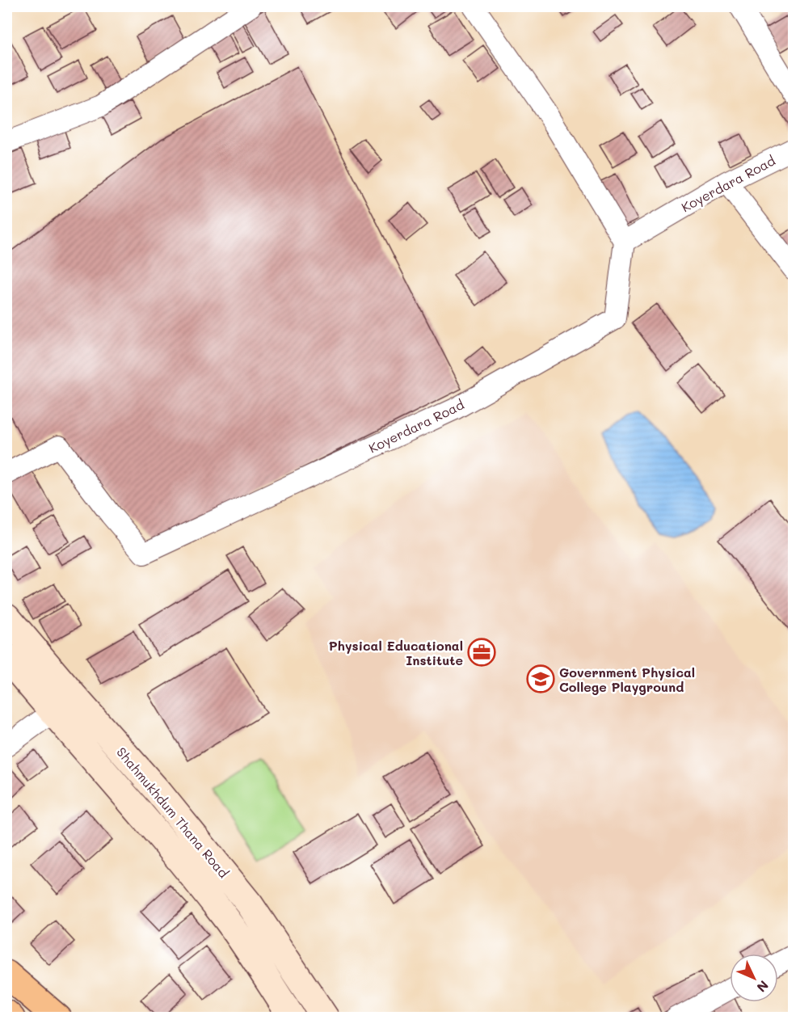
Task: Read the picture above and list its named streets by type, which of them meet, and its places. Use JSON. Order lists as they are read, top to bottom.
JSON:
{
  "streets": {
    "main road": ["Shahmukhdum Thana Road"],
    "street": ["Koyerdara Road"]
  },
  "places": {
    "office": ["Physical Educational Institute"],
    "school or university": ["Government Physical College Playground"]
  },
  "north": "bottom right"
}
